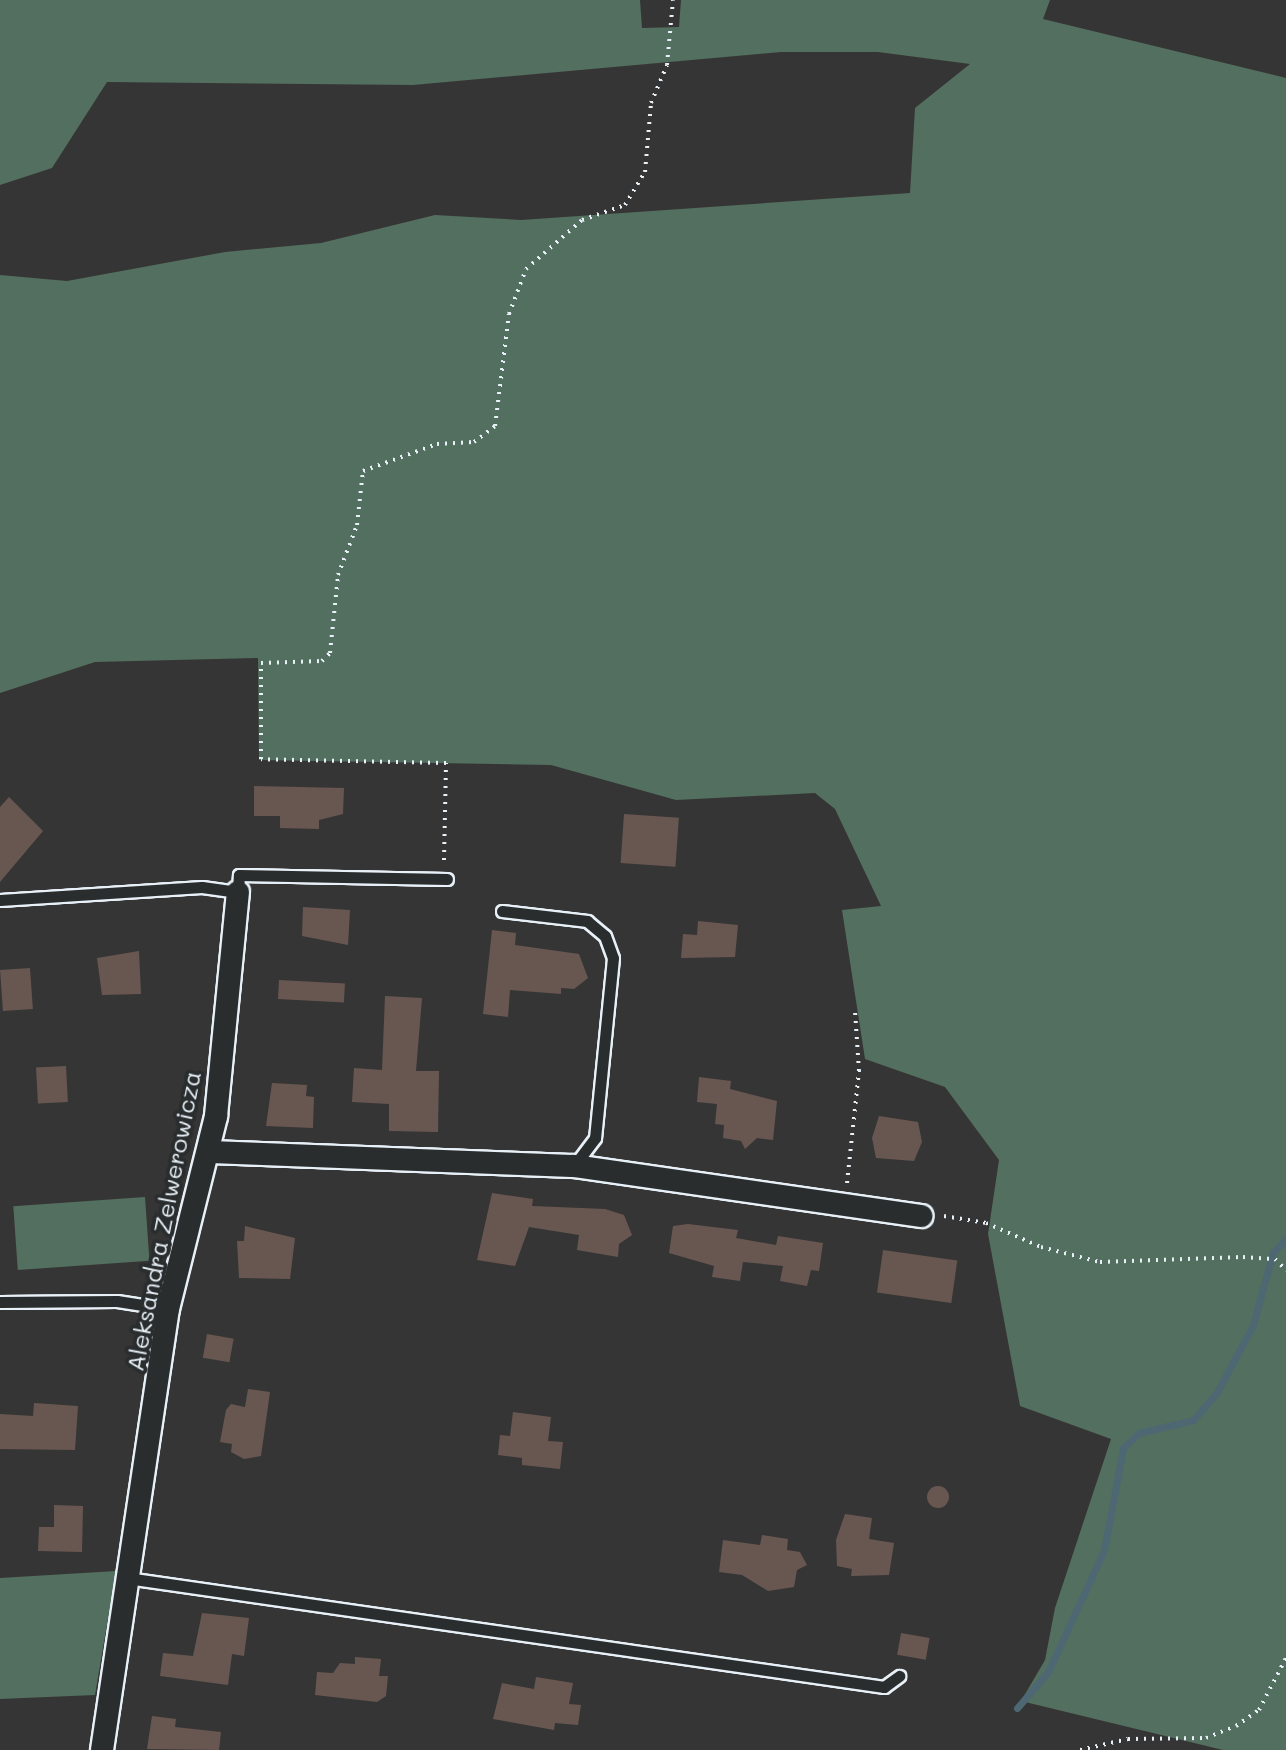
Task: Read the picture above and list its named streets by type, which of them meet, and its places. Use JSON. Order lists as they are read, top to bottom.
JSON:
{
  "streets": {
    "street": ["Aleksandra Zelwerowicza"]
  }
}
